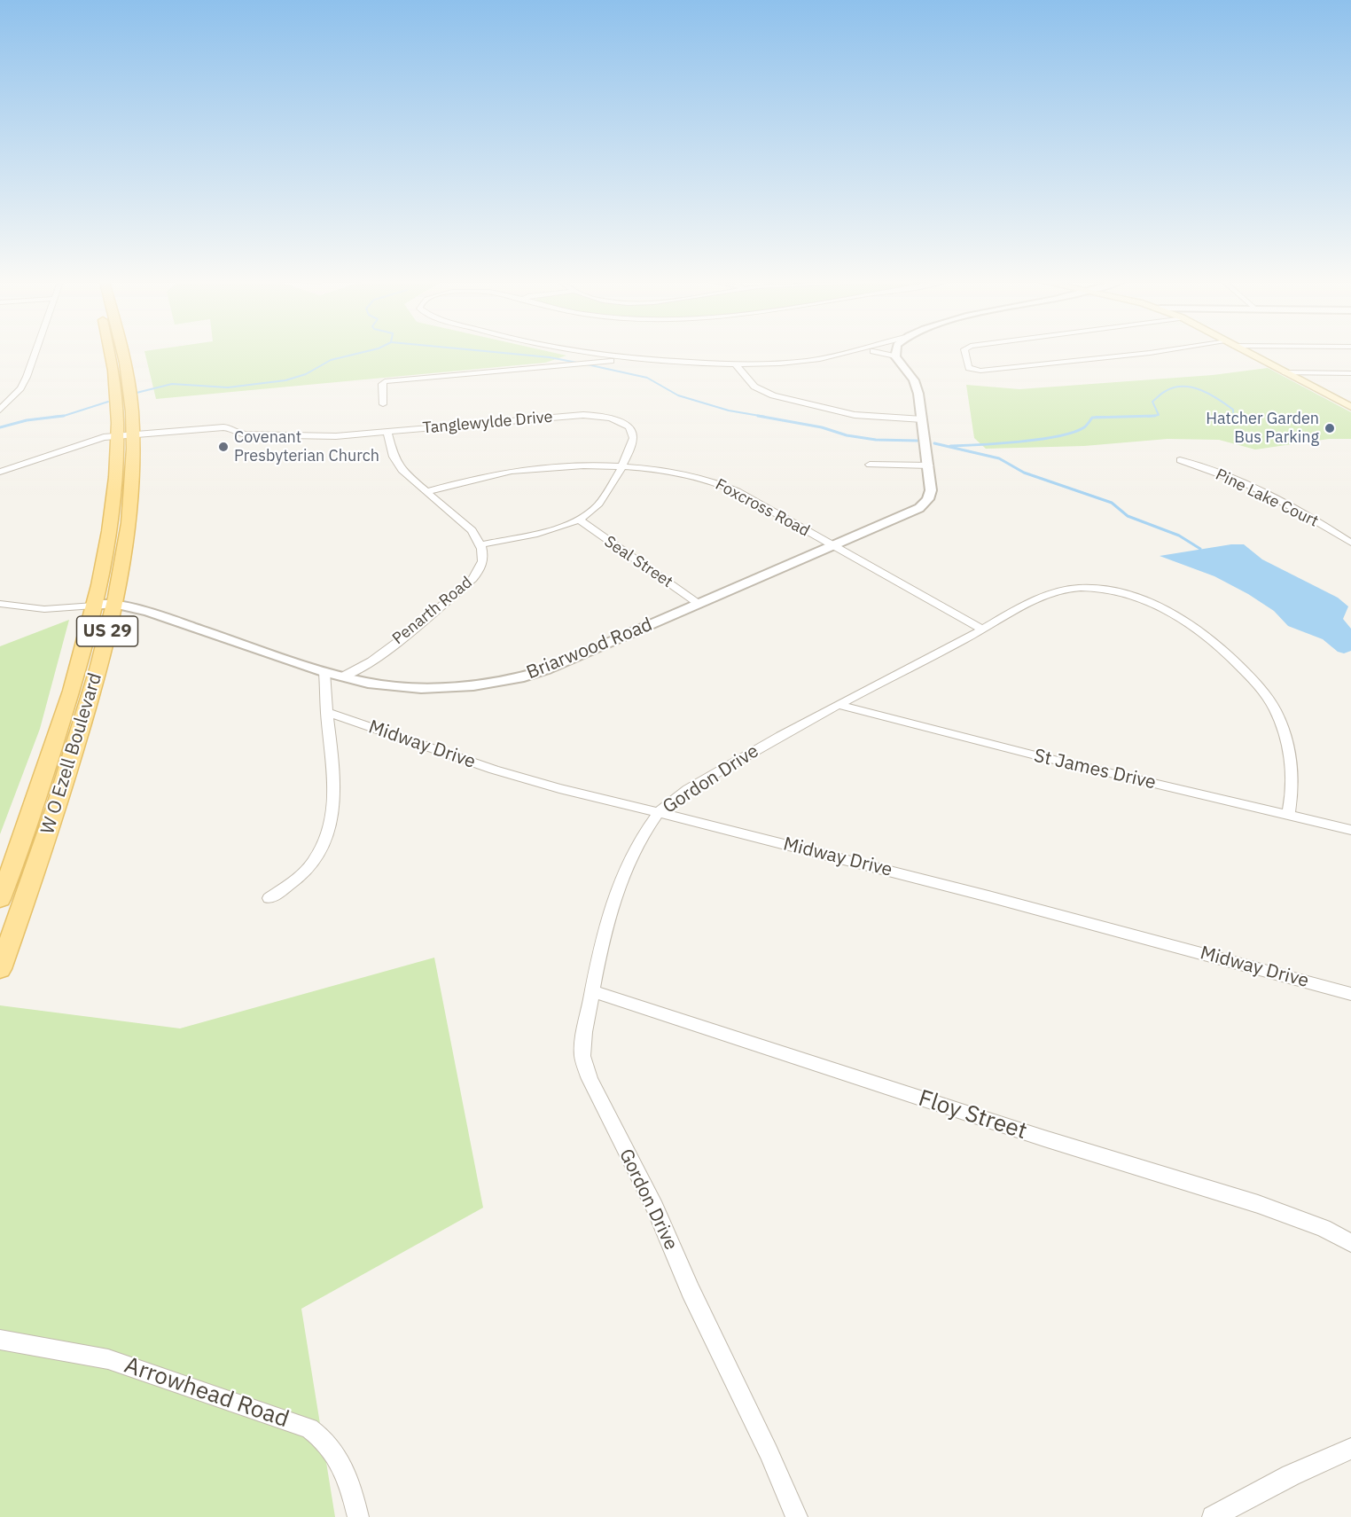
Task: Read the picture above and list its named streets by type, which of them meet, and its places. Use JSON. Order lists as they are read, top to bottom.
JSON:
{
  "streets": {
    "main road": ["US 29", "W O Ezell Boulevard"],
    "street": [
      "Tanglewylde Drive",
      "Pine Lake Court",
      "Foxcross Road",
      "Seal Street",
      "Penarth Road",
      "Briarwood Road",
      "Midway Drive",
      "St James Drive",
      "Gordon Drive",
      "Floy Street",
      "Arrowhead Road"
    ]
  },
  "crossings": [
    ["Tanglewylde Drive", "Foxcross Road"],
    ["Tanglewylde Drive", "Seal Street"],
    ["Tanglewylde Drive", "Penarth Road"],
    ["Tanglewylde Drive", "W O Ezell Boulevard"],
    ["Foxcross Road", "Briarwood Road"],
    ["Foxcross Road", "Gordon Drive"],
    ["Seal Street", "Briarwood Road"],
    ["Penarth Road", "Briarwood Road"],
    ["Briarwood Road", "W O Ezell Boulevard"],
    ["Midway Drive", "Gordon Drive"],
    ["St James Drive", "Gordon Drive"],
    ["Gordon Drive", "Floy Street"]
  ],
  "places": ["Hatcher Garden Bus Parking", "Covenant Presbyterian Church"]
}
